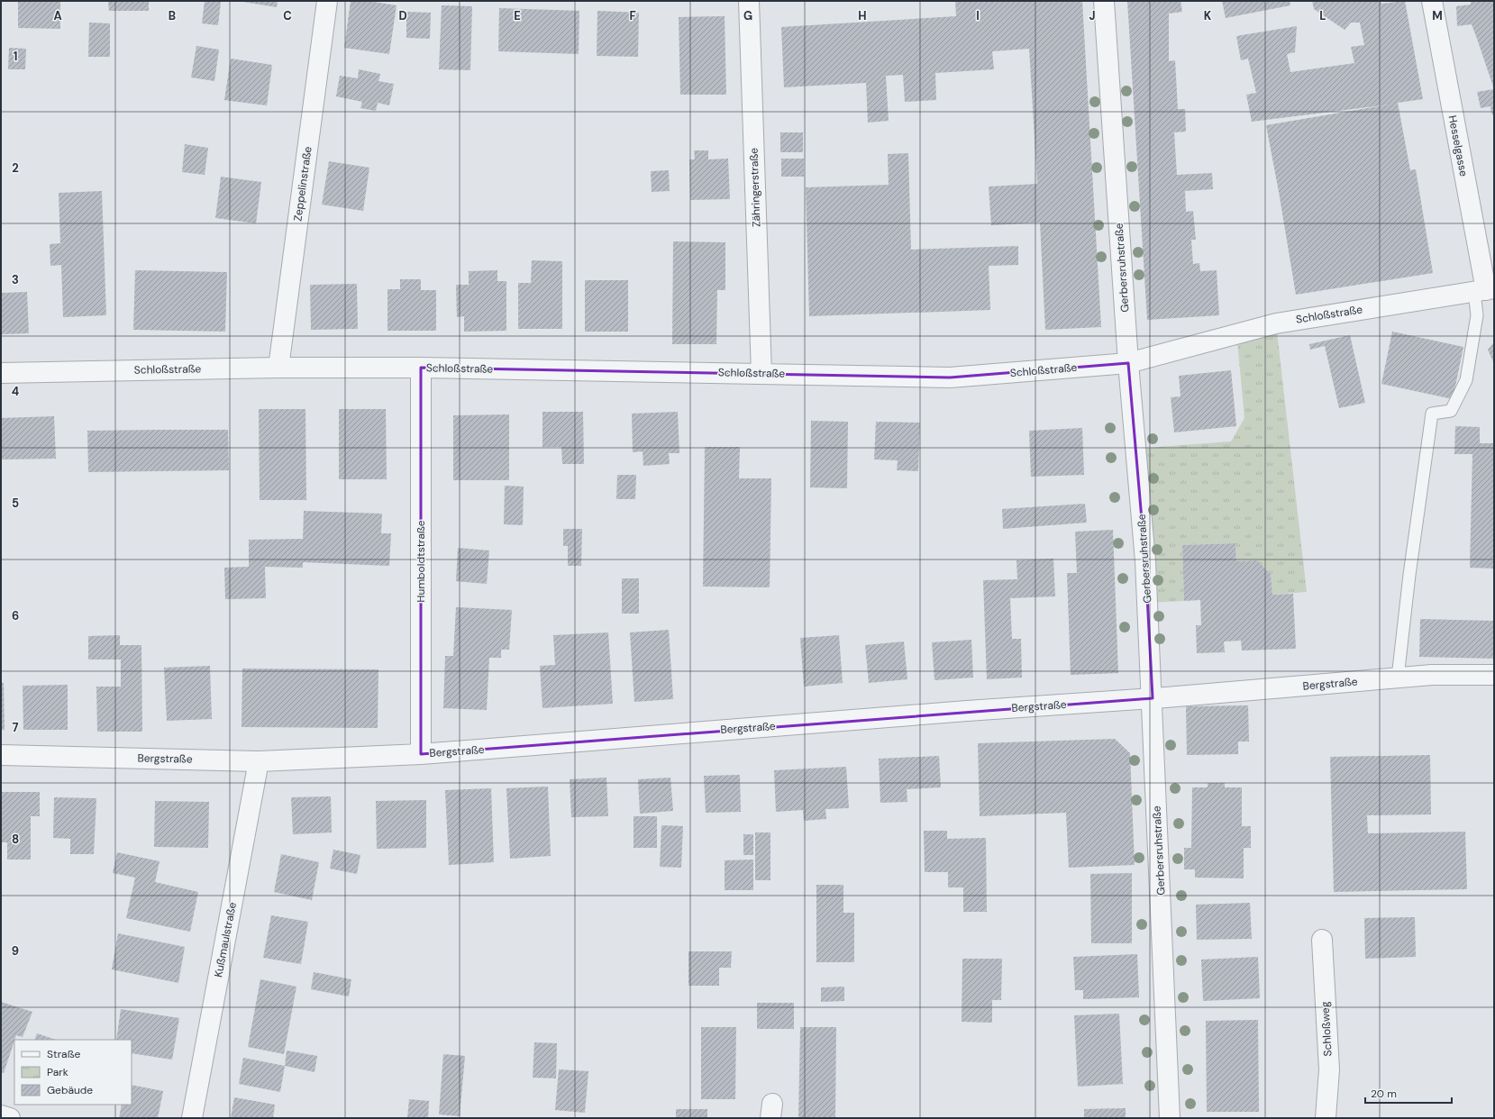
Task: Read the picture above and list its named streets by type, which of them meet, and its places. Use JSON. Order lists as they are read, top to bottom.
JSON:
{
  "streets": {
    "street": [
      "Hesselgasse",
      "Zeppelinstraße",
      "Zähringerstraße",
      "Gerbersruhstraße",
      "Schloßstraße",
      "Humboldtstraße",
      "Bergstraße",
      "Kußmaulstraße",
      "Schloßweg"
    ]
  },
  "crossings": [
    ["Hesselgasse", "Schloßstraße"],
    ["Zeppelinstraße", "Schloßstraße"],
    ["Zähringerstraße", "Schloßstraße"],
    ["Gerbersruhstraße", "Schloßstraße"],
    ["Gerbersruhstraße", "Bergstraße"],
    ["Schloßstraße", "Humboldtstraße"],
    ["Humboldtstraße", "Bergstraße"],
    ["Bergstraße", "Kußmaulstraße"]
  ],
  "legend": ["Straße", "Park", "Gebäude"],
  "scale_bar": "20 m",
  "grid": {
    "columns": [
      "A",
      "B",
      "C",
      "D",
      "E",
      "F",
      "G",
      "H",
      "I",
      "J",
      "K",
      "L",
      "M"
    ],
    "rows": [
      "1",
      "2",
      "3",
      "4",
      "5",
      "6",
      "7",
      "8",
      "9"
    ]
  }
}
